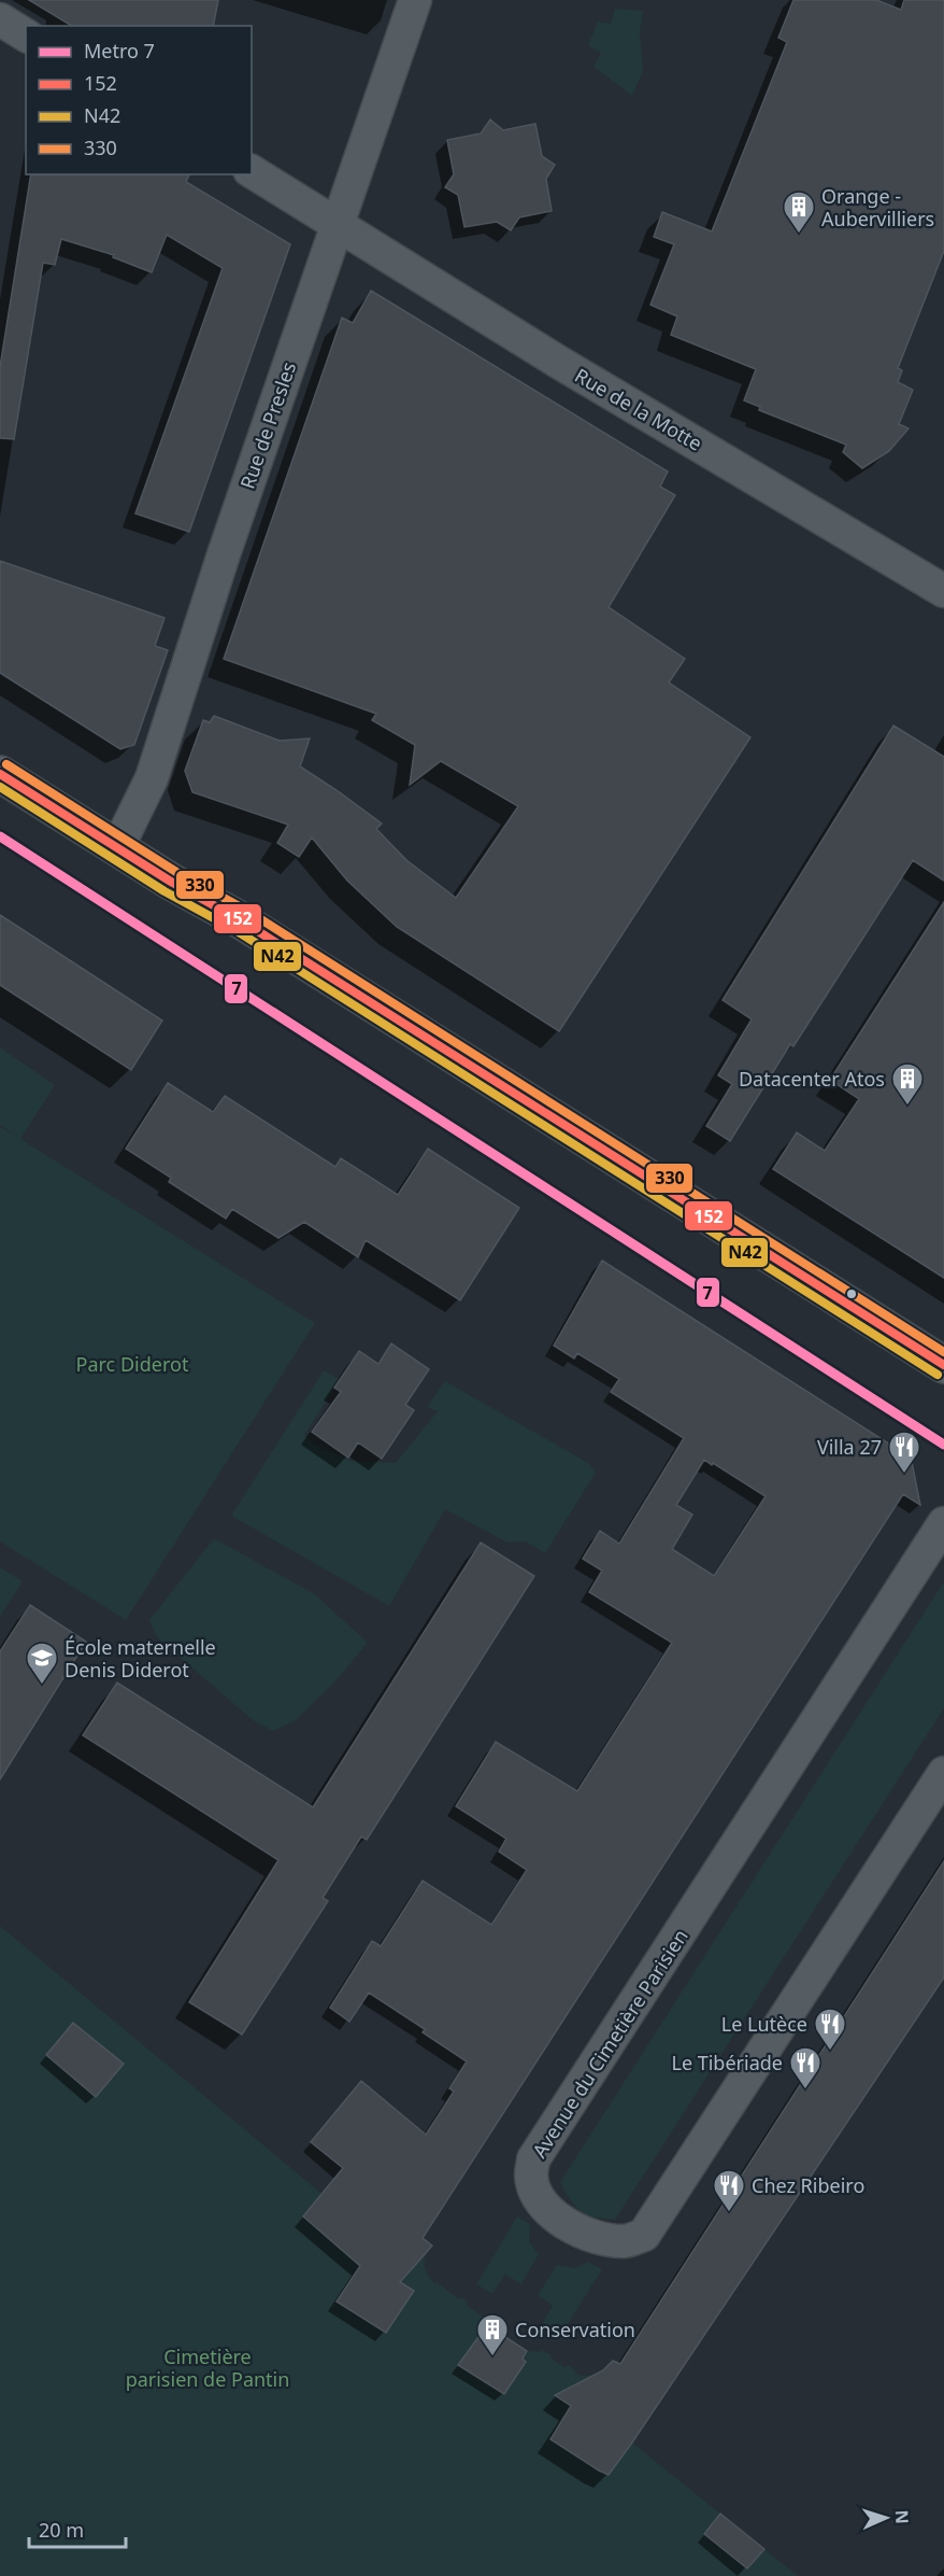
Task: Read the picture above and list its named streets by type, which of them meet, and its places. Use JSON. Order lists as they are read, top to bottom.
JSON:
{
  "streets": {
    "street": ["Rue de la Motte", "Rue de Presles", "Avenue du Cimetière Parisien"]
  },
  "crossings": [
    ["Rue de la Motte", "Rue de Presles"]
  ],
  "parks": ["Parc Diderot", "Cimetière parisien de Pantin"],
  "places": {
    "building": ["Orange - Aubervilliers", "Datacenter Atos", "Conservation"],
    "restaurant": [
      "Villa 27",
      "Le Lutèce",
      "Le Tibériade",
      "Chez Ribeiro"
    ],
    "school or university": ["École maternelle Denis Diderot"]
  },
  "lines": [
    "transit line 330",
    "transit line 152",
    "transit line N42",
    "metro line 7"
  ],
  "legend": [
    "Metro 7",
    "152",
    "N42",
    "330"
  ],
  "scale_bar": "20 m",
  "north": "right"
}
